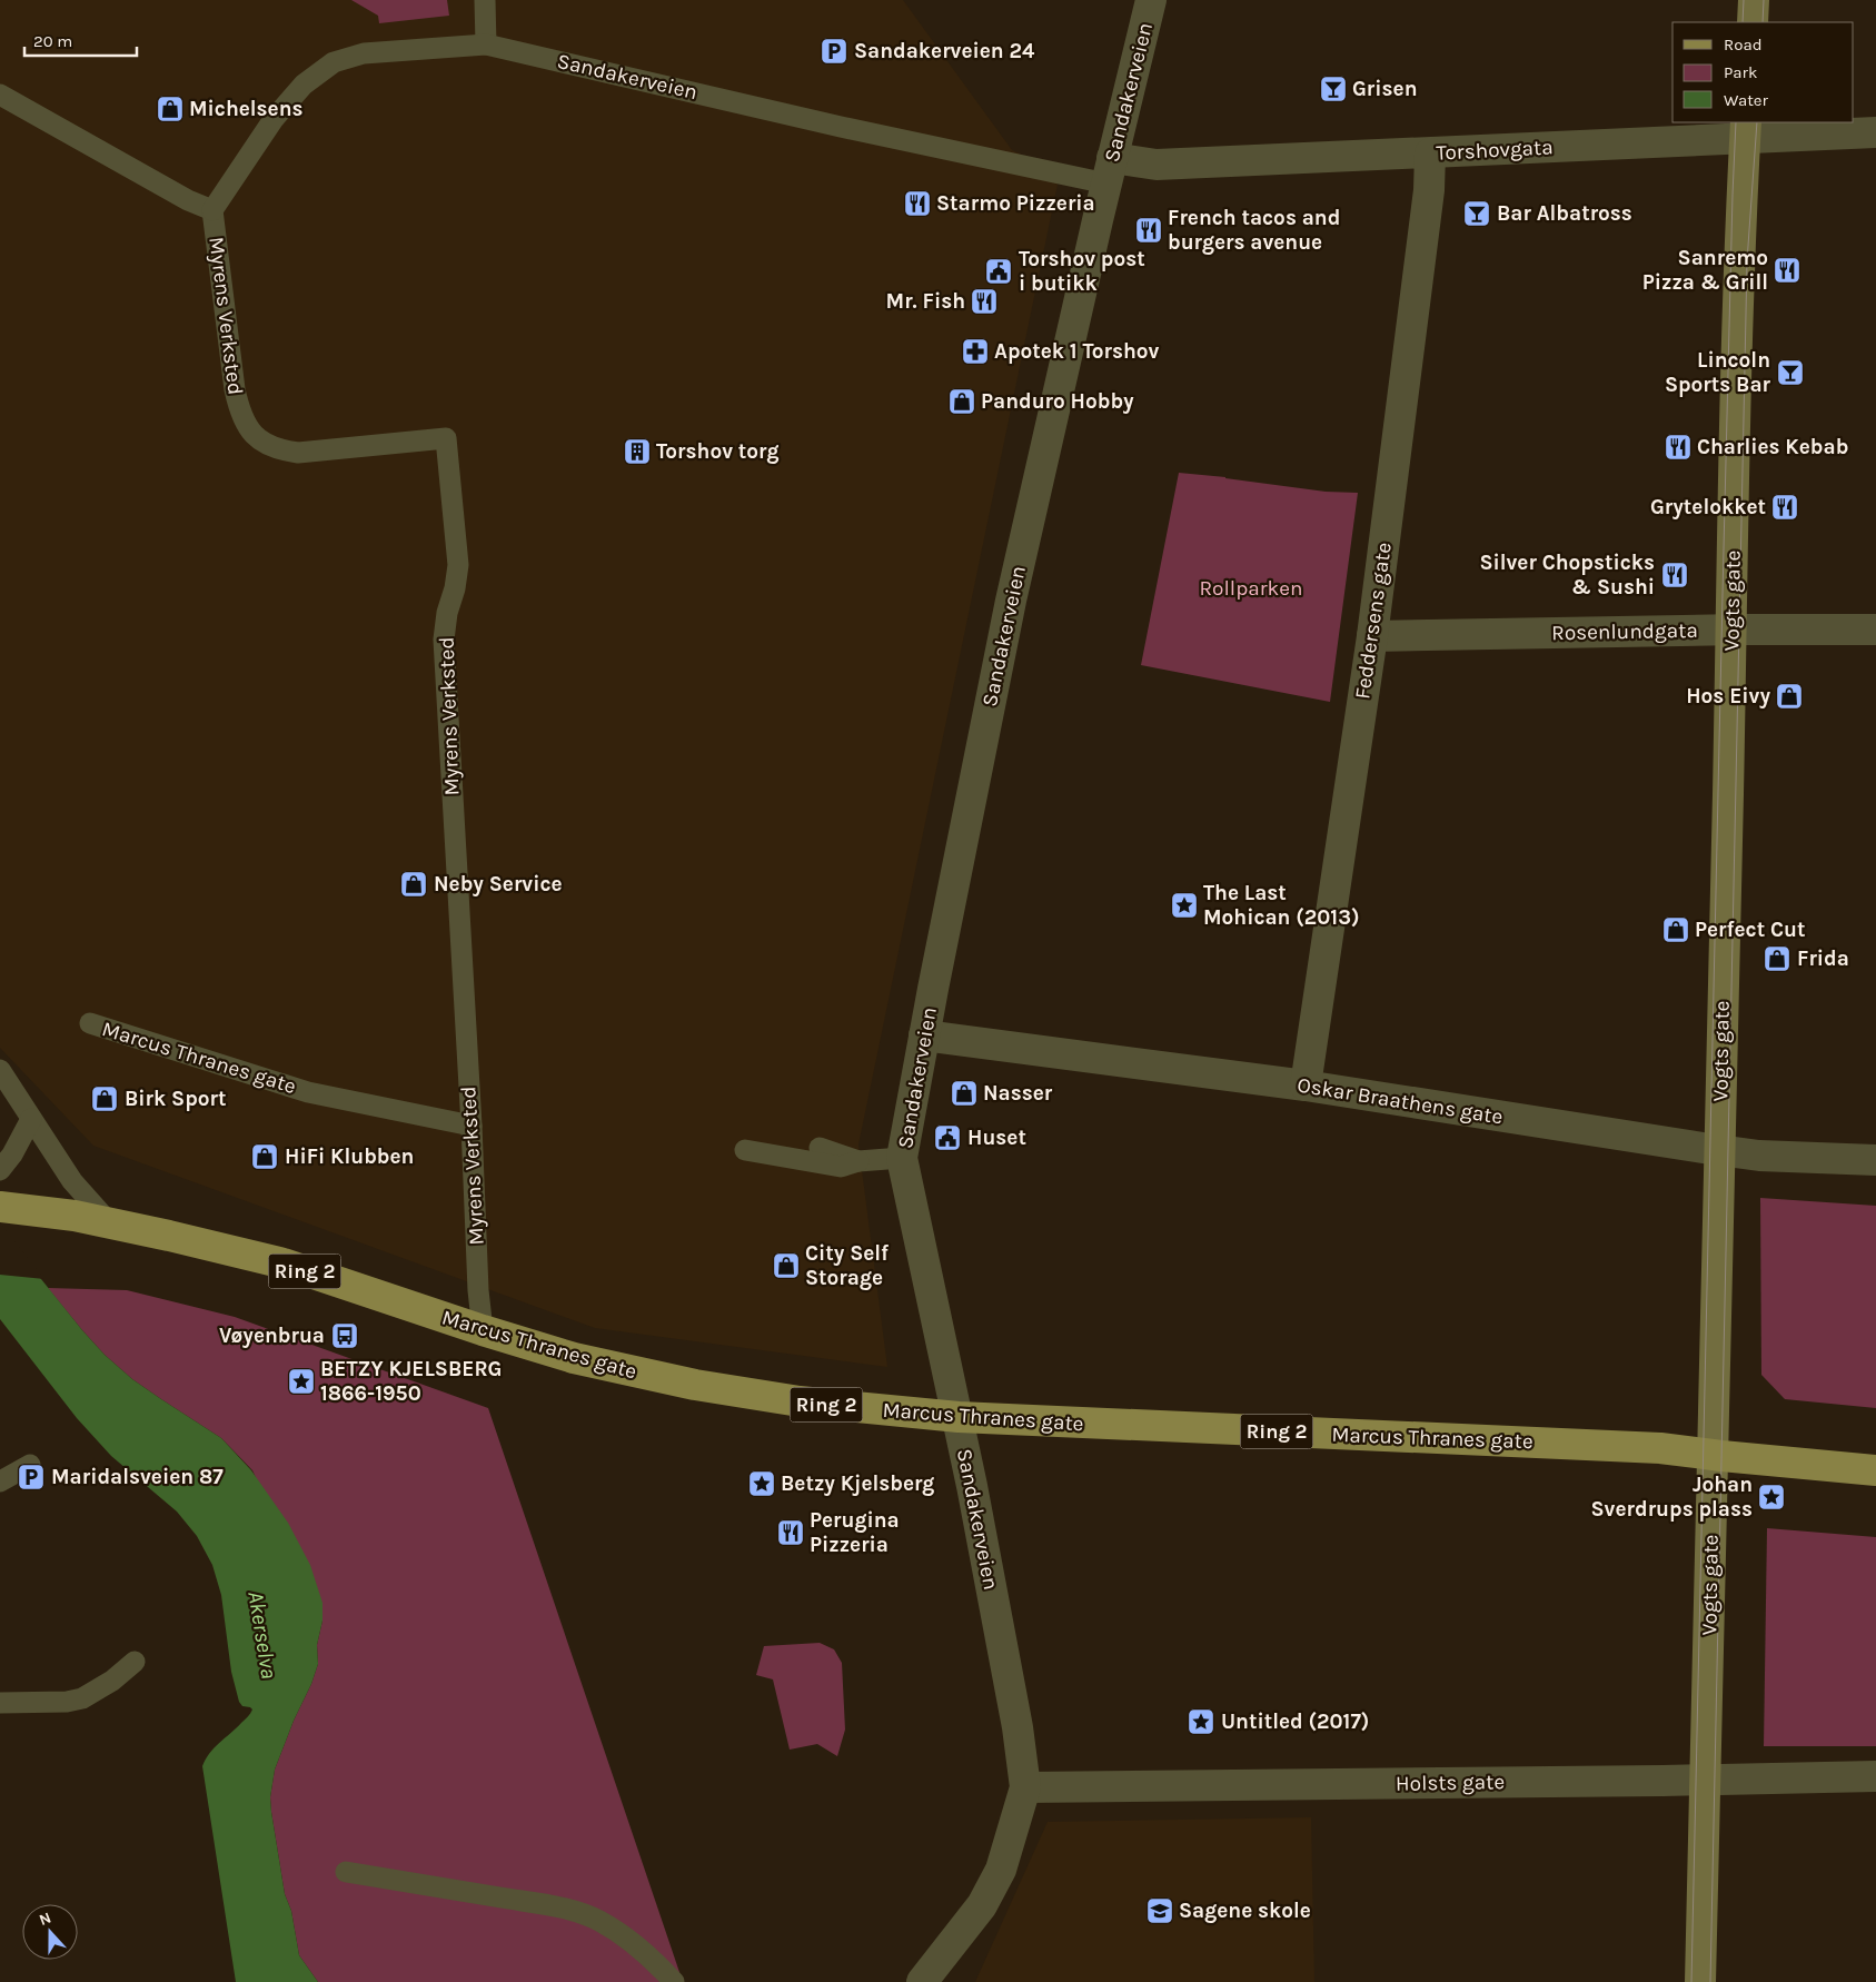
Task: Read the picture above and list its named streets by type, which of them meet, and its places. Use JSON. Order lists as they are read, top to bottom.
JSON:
{
  "streets": {
    "main road": ["Vogts gate", "Marcus Thranes gate", "Ring 2"],
    "street": [
      "Sandakerveien",
      "Torshovgata",
      "Feddersens gate",
      "Rosenlundgata",
      "Oskar Braathens gate",
      "Holsts gate"
    ],
    "lane": ["Myrens Verksted"]
  },
  "crossings": [
    ["Sandakerveien", "Torshovgata"],
    ["Sandakerveien", "Myrens Verksted"],
    ["Sandakerveien", "Marcus Thranes gate"],
    ["Sandakerveien", "Oskar Braathens gate"],
    ["Sandakerveien", "Holsts gate"],
    ["Torshovgata", "Vogts gate"],
    ["Torshovgata", "Feddersens gate"],
    ["Myrens Verksted", "Marcus Thranes gate"],
    ["Vogts gate", "Rosenlundgata"],
    ["Vogts gate", "Marcus Thranes gate"],
    ["Vogts gate", "Oskar Braathens gate"],
    ["Vogts gate", "Ring 2"],
    ["Vogts gate", "Holsts gate"],
    ["Feddersens gate", "Rosenlundgata"],
    ["Feddersens gate", "Oskar Braathens gate"],
    ["Marcus Thranes gate", "Ring 2"]
  ],
  "water": ["Akerselva"],
  "parks": ["Rollparken"],
  "places": {
    "parking": ["Sandakerveien 24", "Maridalsveien 87"],
    "bar": ["Grisen", "Bar Albatross", "Lincoln Sports Bar"],
    "shop": [
      "Michelsens",
      "Panduro Hobby",
      "Hos Eivy",
      "Neby Service",
      "Perfect Cut",
      "Frida",
      "Nasser",
      "Birk Sport",
      "HiFi Klubben",
      "City Self Storage"
    ],
    "restaurant": [
      "Starmo Pizzeria",
      "French tacos and burgers avenue",
      "Sanremo Pizza & Grill",
      "Mr. Fish",
      "Charlies Kebab",
      "Grytelokket",
      "Silver Chopsticks & Sushi",
      "Perugina Pizzeria"
    ],
    "public building": ["Torshov post i butikk", "Huset"],
    "pharmacy": ["Apotek 1 Torshov"],
    "building": ["Torshov torg"],
    "place": [
      "The Last Mohican (2013)",
      "BETZY KJELSBERG 1866-1950",
      "Betzy Kjelsberg",
      "Johan Sverdrups plass",
      "Untitled (2017)"
    ],
    "bus stop": ["Vøyenbrua"],
    "school or university": ["Sagene skole"]
  },
  "legend": ["Road", "Park", "Water"],
  "scale_bar": "20 m",
  "north": "top"
}
